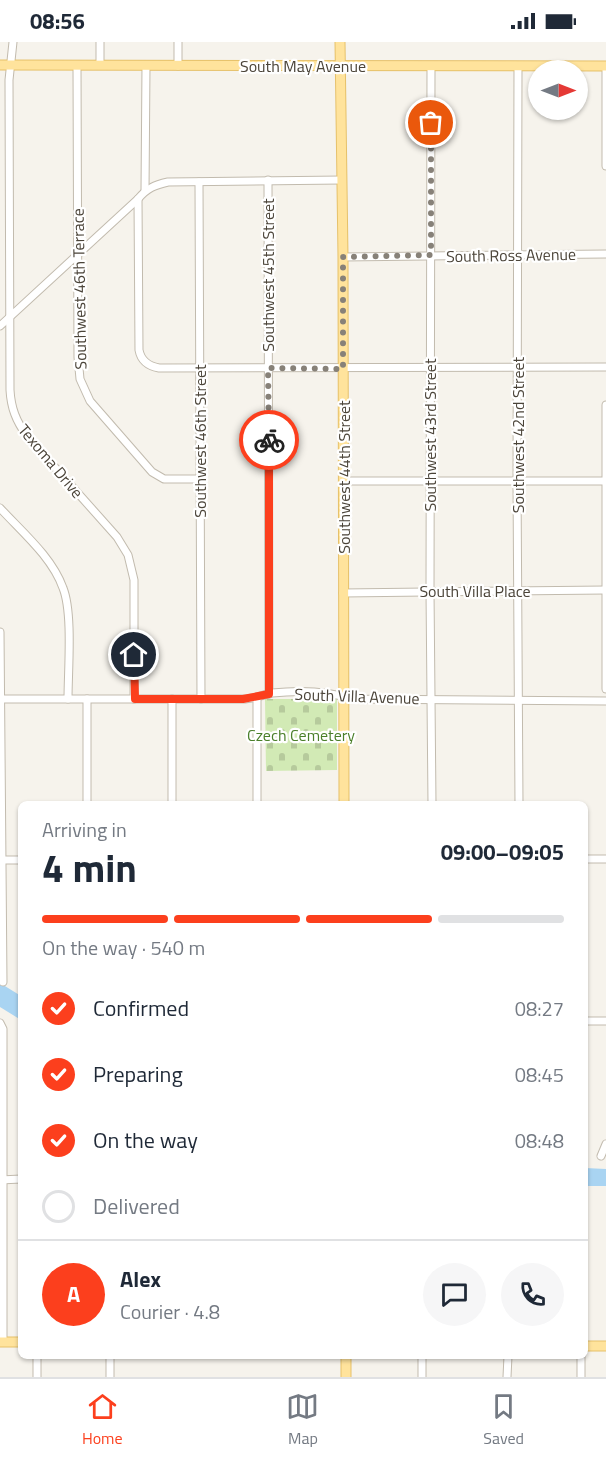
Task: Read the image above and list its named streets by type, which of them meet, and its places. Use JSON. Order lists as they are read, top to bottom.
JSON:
{
  "streets": {
    "main road": ["South May Avenue", "Southwest 44th Street"],
    "street": [
      "South Ross Avenue",
      "Southwest 45th Street",
      "Southwest 46th Terrace",
      "Southwest 43rd Street",
      "Southwest 42nd Street",
      "Southwest 46th Street",
      "Texoma Drive",
      "South Villa Place",
      "South Villa Avenue"
    ]
  },
  "crossings": [
    ["South May Avenue", "Southwest 46th Terrace"],
    ["South May Avenue", "Southwest 43rd Street"],
    ["South May Avenue", "Southwest 42nd Street"],
    ["South May Avenue", "Texoma Drive"],
    ["South May Avenue", "Southwest 44th Street"],
    ["South Ross Avenue", "Southwest 43rd Street"],
    ["South Ross Avenue", "Southwest 42nd Street"],
    ["South Ross Avenue", "Southwest 44th Street"],
    ["Southwest 45th Street", "South Villa Avenue"],
    ["Southwest 46th Terrace", "Southwest 46th Street"],
    ["Southwest 43rd Street", "South Villa Place"],
    ["Southwest 43rd Street", "South Villa Avenue"],
    ["Southwest 42nd Street", "South Villa Place"],
    ["Southwest 42nd Street", "South Villa Avenue"],
    ["Southwest 46th Street", "South Villa Avenue"],
    ["Texoma Drive", "South Villa Avenue"],
    ["Southwest 44th Street", "South Villa Place"],
    ["Southwest 44th Street", "South Villa Avenue"]
  ],
  "parks": ["Czech Cemetery"],
  "north": "right",
  "page": {
    "status": "08:56",
    "heading": ["4 min", "Arriving in", "09:00–09:05"],
    "panel": ["Alex", "Courier · 4.8"],
    "bar": "On the way · 540 m",
    "list": [
      ["Confirmed", "08:27"],
      ["Preparing", "08:45"],
      ["On the way", "08:48"],
      "Delivered"
    ],
    "round": "A",
    "tabs": ["Home", "Map", "Saved"]
  }
}
